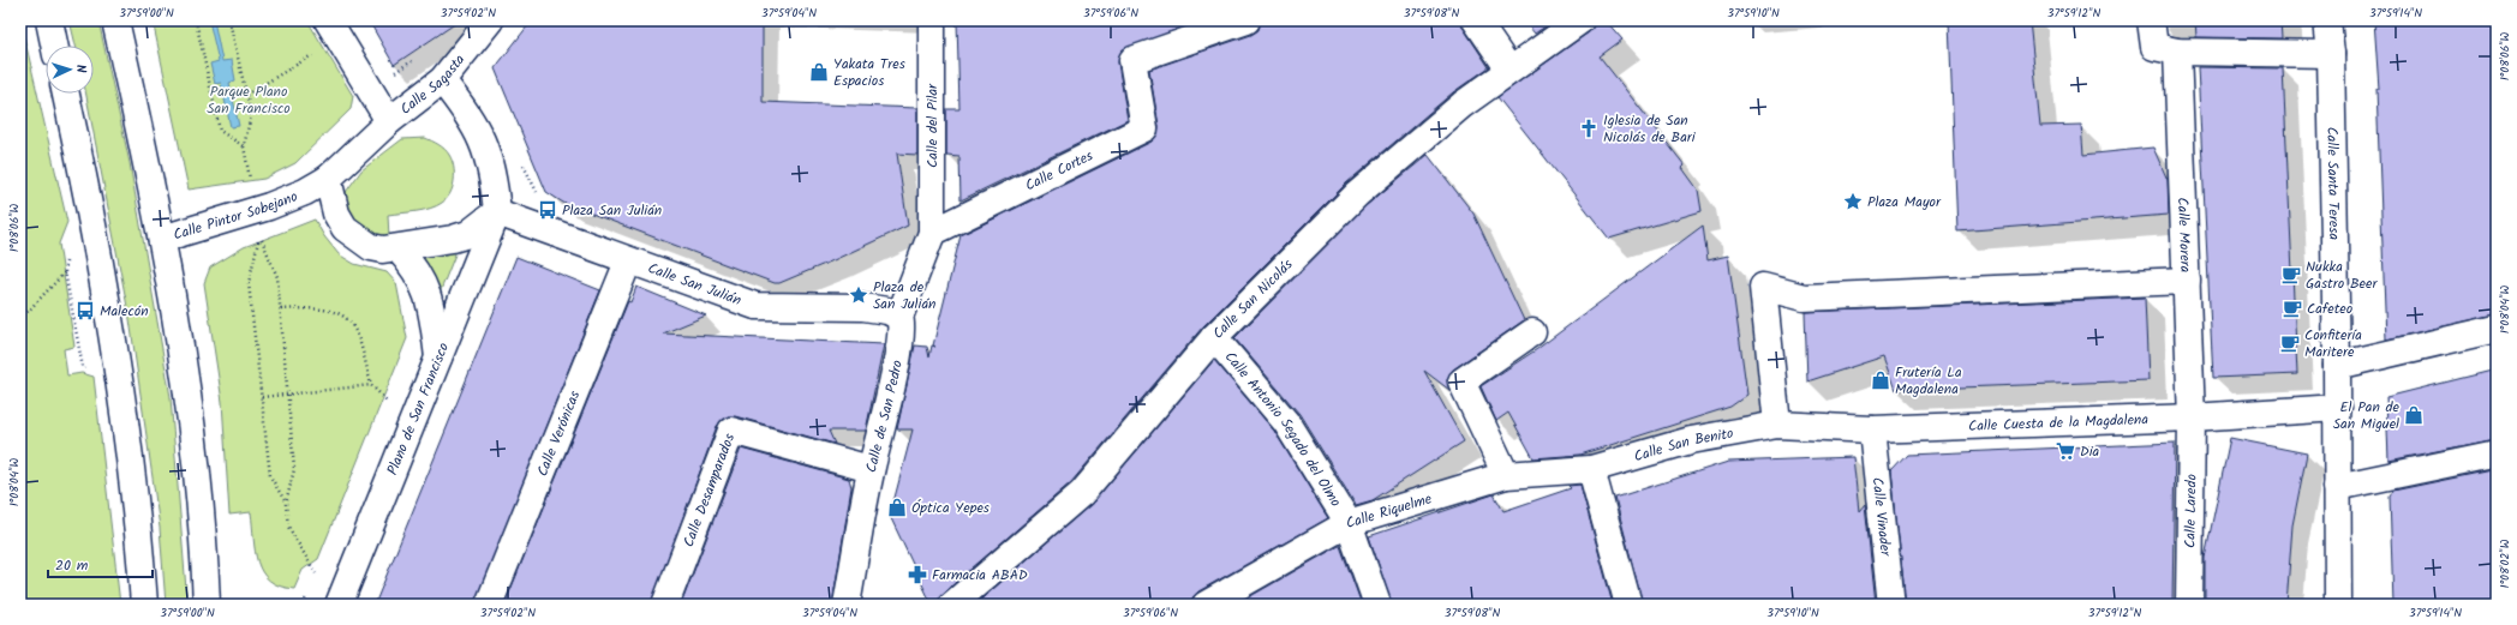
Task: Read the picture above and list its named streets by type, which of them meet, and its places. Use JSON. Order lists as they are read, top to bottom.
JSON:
{
  "streets": {
    "street": [
      "Calle Sagasta",
      "Calle del Pilar",
      "Calle Cortes",
      "Calle Santa Teresa",
      "Calle Pintor Sobejano",
      "Calle Morera",
      "Calle San Julián",
      "Calle San Nicolás",
      "Plano de San Francisco",
      "Calle de San Pedro",
      "Calle Cuesta de la Magdalena",
      "Calle Antonio Segado del Olmo",
      "Calle Verónicas",
      "Calle San Benito",
      "Calle Desamparados",
      "Calle Laredo",
      "Calle Riquelme",
      "Calle Vinader"
    ]
  },
  "crossings": [
    ["Calle Sagasta", "Calle Pintor Sobejano"],
    ["Calle Sagasta", "Calle San Julián"],
    ["Calle Sagasta", "Plano de San Francisco"],
    ["Calle del Pilar", "Calle Cortes"],
    ["Calle del Pilar", "Calle de San Pedro"],
    ["Calle Cortes", "Calle de San Pedro"],
    ["Calle Santa Teresa", "Calle Cuesta de la Magdalena"],
    ["Calle Pintor Sobejano", "Calle San Julián"],
    ["Calle Pintor Sobejano", "Plano de San Francisco"],
    ["Calle Morera", "Calle Cuesta de la Magdalena"],
    ["Calle Morera", "Calle Laredo"],
    ["Calle San Julián", "Plano de San Francisco"],
    ["Calle San Julián", "Calle de San Pedro"],
    ["Calle San Julián", "Calle Verónicas"],
    ["Calle San Nicolás", "Calle Antonio Segado del Olmo"],
    ["Calle de San Pedro", "Calle Desamparados"],
    ["Calle Cuesta de la Magdalena", "Calle San Benito"],
    ["Calle Cuesta de la Magdalena", "Calle Laredo"],
    ["Calle Cuesta de la Magdalena", "Calle Vinader"],
    ["Calle Antonio Segado del Olmo", "Calle Riquelme"],
    ["Calle San Benito", "Calle Riquelme"]
  ],
  "parks": ["Parque Plano San Francisco"],
  "places": {
    "shop": [
      "Yakata Tres Espacios",
      "Frutería La Magdalena",
      "El Pan de San Miguel",
      "Óptica Yepes"
    ],
    "church": ["Iglesia de San Nicolás de Bari"],
    "place": ["Plaza Mayor", "Plaza de San Julián"],
    "bus stop": ["Plaza San Julián", "Malecón"],
    "cafe": ["Nukka Gastro Beer", "Cafeteo", "Confitería Maritere"],
    "supermarket": ["Dia"],
    "pharmacy": ["Farmacia ABAD"]
  },
  "scale_bar": "20 m",
  "north": "right",
  "coordinates": [
    "37°59'00\"N",
    "37°59'02\"N",
    "37°59'04\"N",
    "37°59'06\"N",
    "37°59'08\"N",
    "37°59'10\"N",
    "37°59'12\"N",
    "37°59'14\"N",
    "1°08'06\"W",
    "1°08'04\"W",
    "1°08'02\"W"
  ]
}
